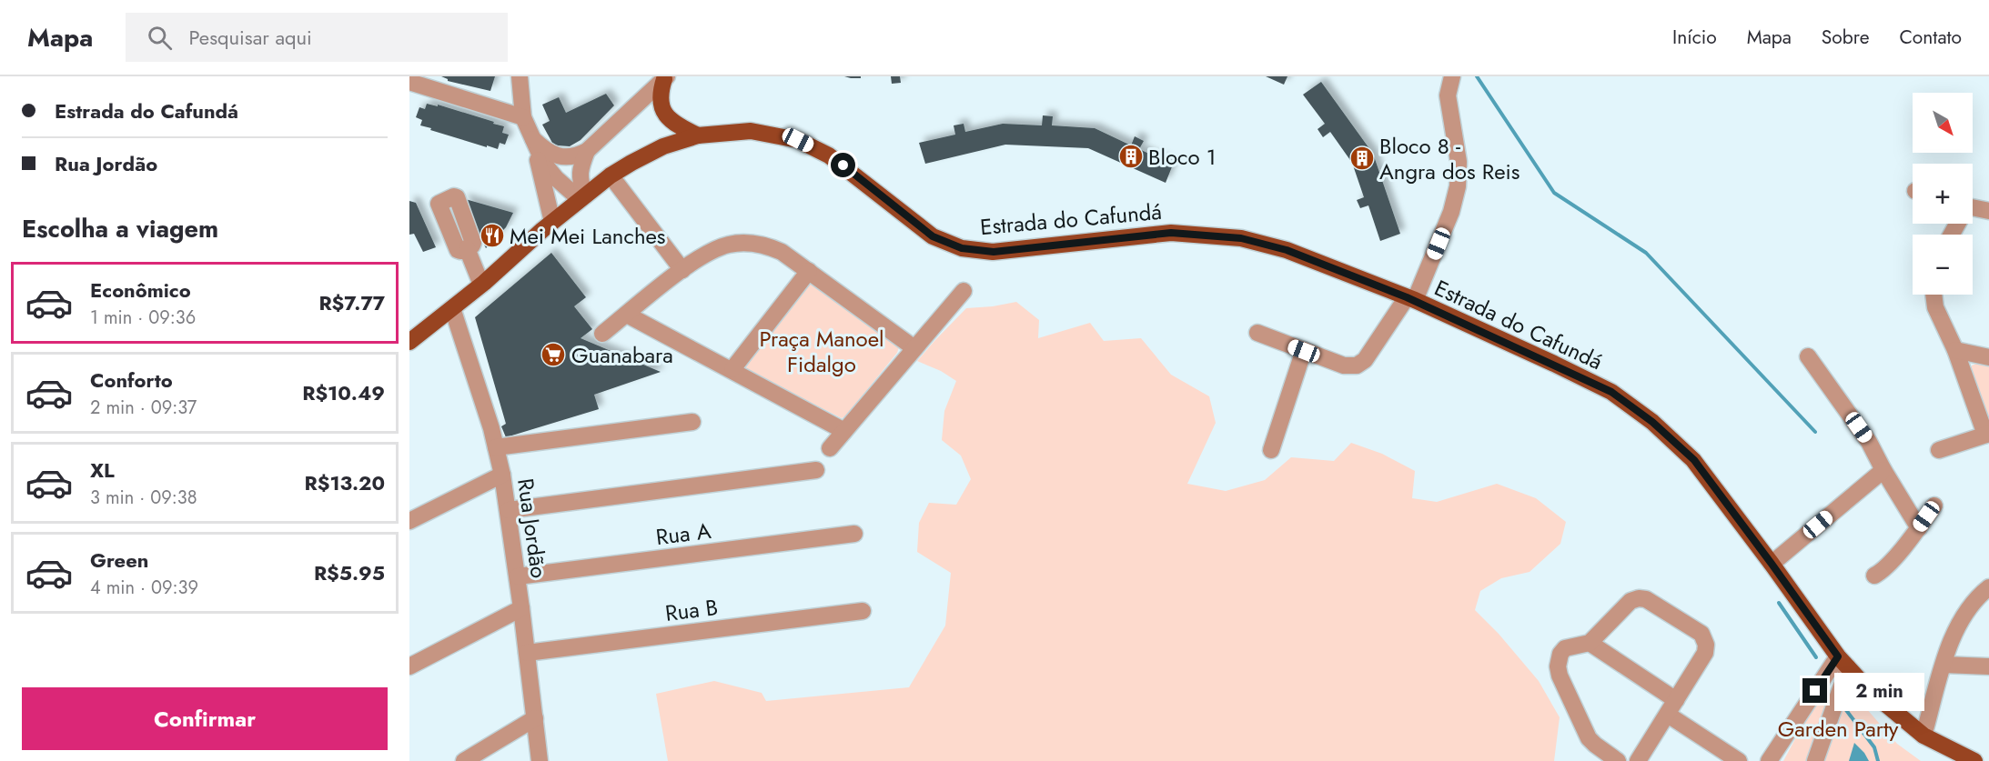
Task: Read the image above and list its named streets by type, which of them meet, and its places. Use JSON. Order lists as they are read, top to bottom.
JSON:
{
  "streets": {
    "main road": ["Estrada do Cafundá"],
    "street": ["Rua Jordão", "Rua A", "Rua B"]
  },
  "crossings": [
    ["Estrada do Cafundá", "Rua Jordão"],
    ["Rua Jordão", "Rua A"],
    ["Rua Jordão", "Rua B"]
  ],
  "parks": ["Praça Manoel Fidalgo", "Garden Party"],
  "places": {
    "building": ["Bloco 1", "Bloco 8 - Angra dos Reis"],
    "restaurant": ["Mei Mei Lanches"],
    "supermarket": ["Guanabara"]
  },
  "north": "bottom right",
  "page": {
    "header": "Mapa",
    "search": "Pesquisar aqui",
    "nav": [
      "Início",
      "Mapa",
      "Sobre",
      "Contato"
    ],
    "banner": ["Estrada do Cafundá", "Rua Jordão"],
    "map_buttons": ["+", "−"],
    "heading": "Escolha a viagem",
    "list": [
      {
        "name": "Econômico",
        "note": "1 min · 09:36",
        "value": "R$7.77"
      },
      {
        "name": "Conforto",
        "note": "2 min · 09:37",
        "value": "R$10.49"
      },
      {
        "name": "XL",
        "note": "3 min · 09:38",
        "value": "R$13.20"
      },
      {
        "name": "Green",
        "note": "4 min · 09:39",
        "value": "R$5.95"
      }
    ],
    "bubble": "2 min",
    "buttons": "Confirmar"
  }
}
